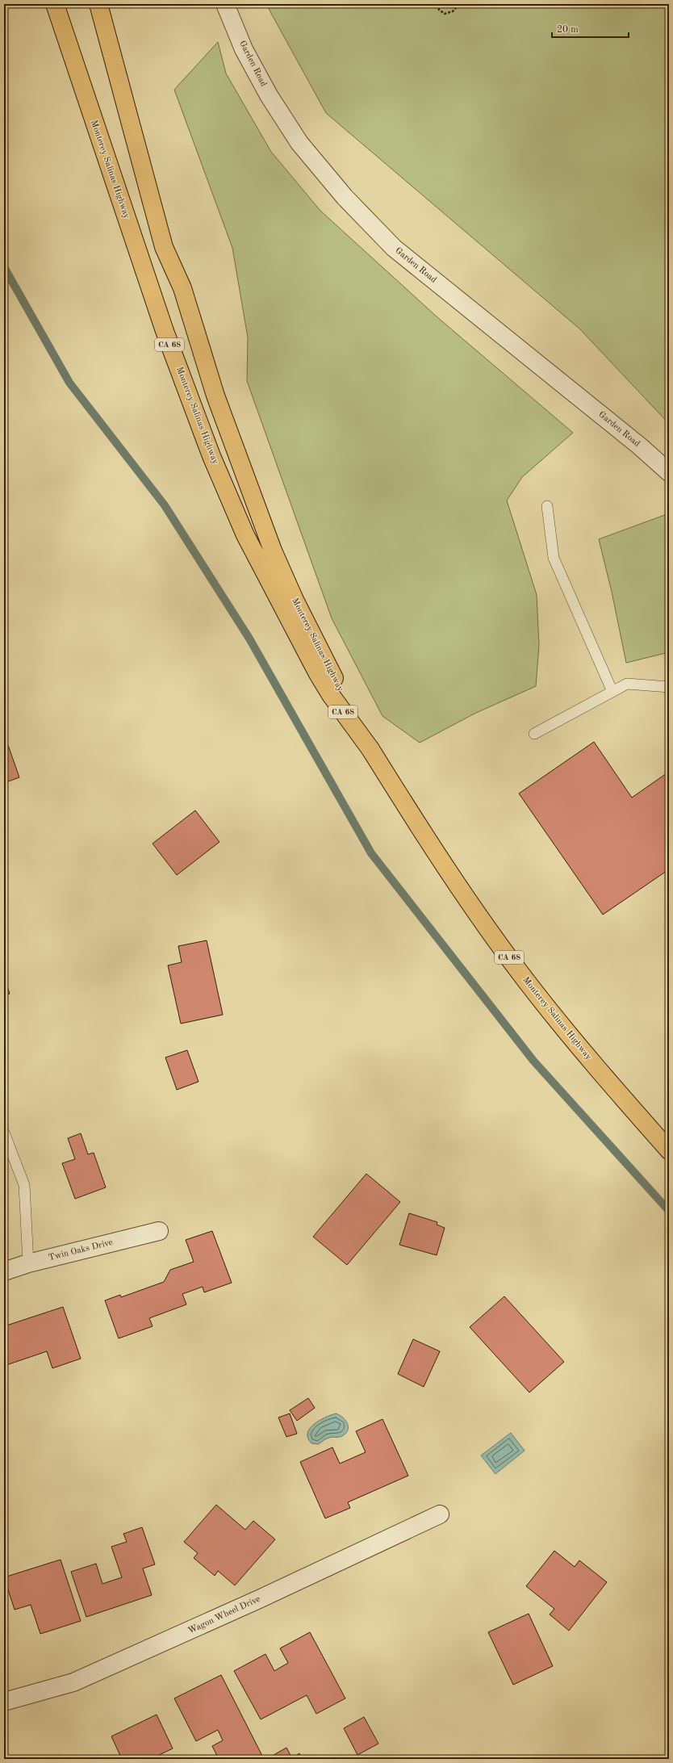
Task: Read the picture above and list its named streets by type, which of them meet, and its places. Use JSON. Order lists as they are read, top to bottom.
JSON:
{
  "streets": {
    "highway": ["Monterey Salinas Highway", "CA 68"],
    "street": ["Garden Road", "Twin Oaks Drive", "Wagon Wheel Drive"]
  },
  "scale_bar": "20 m"
}
